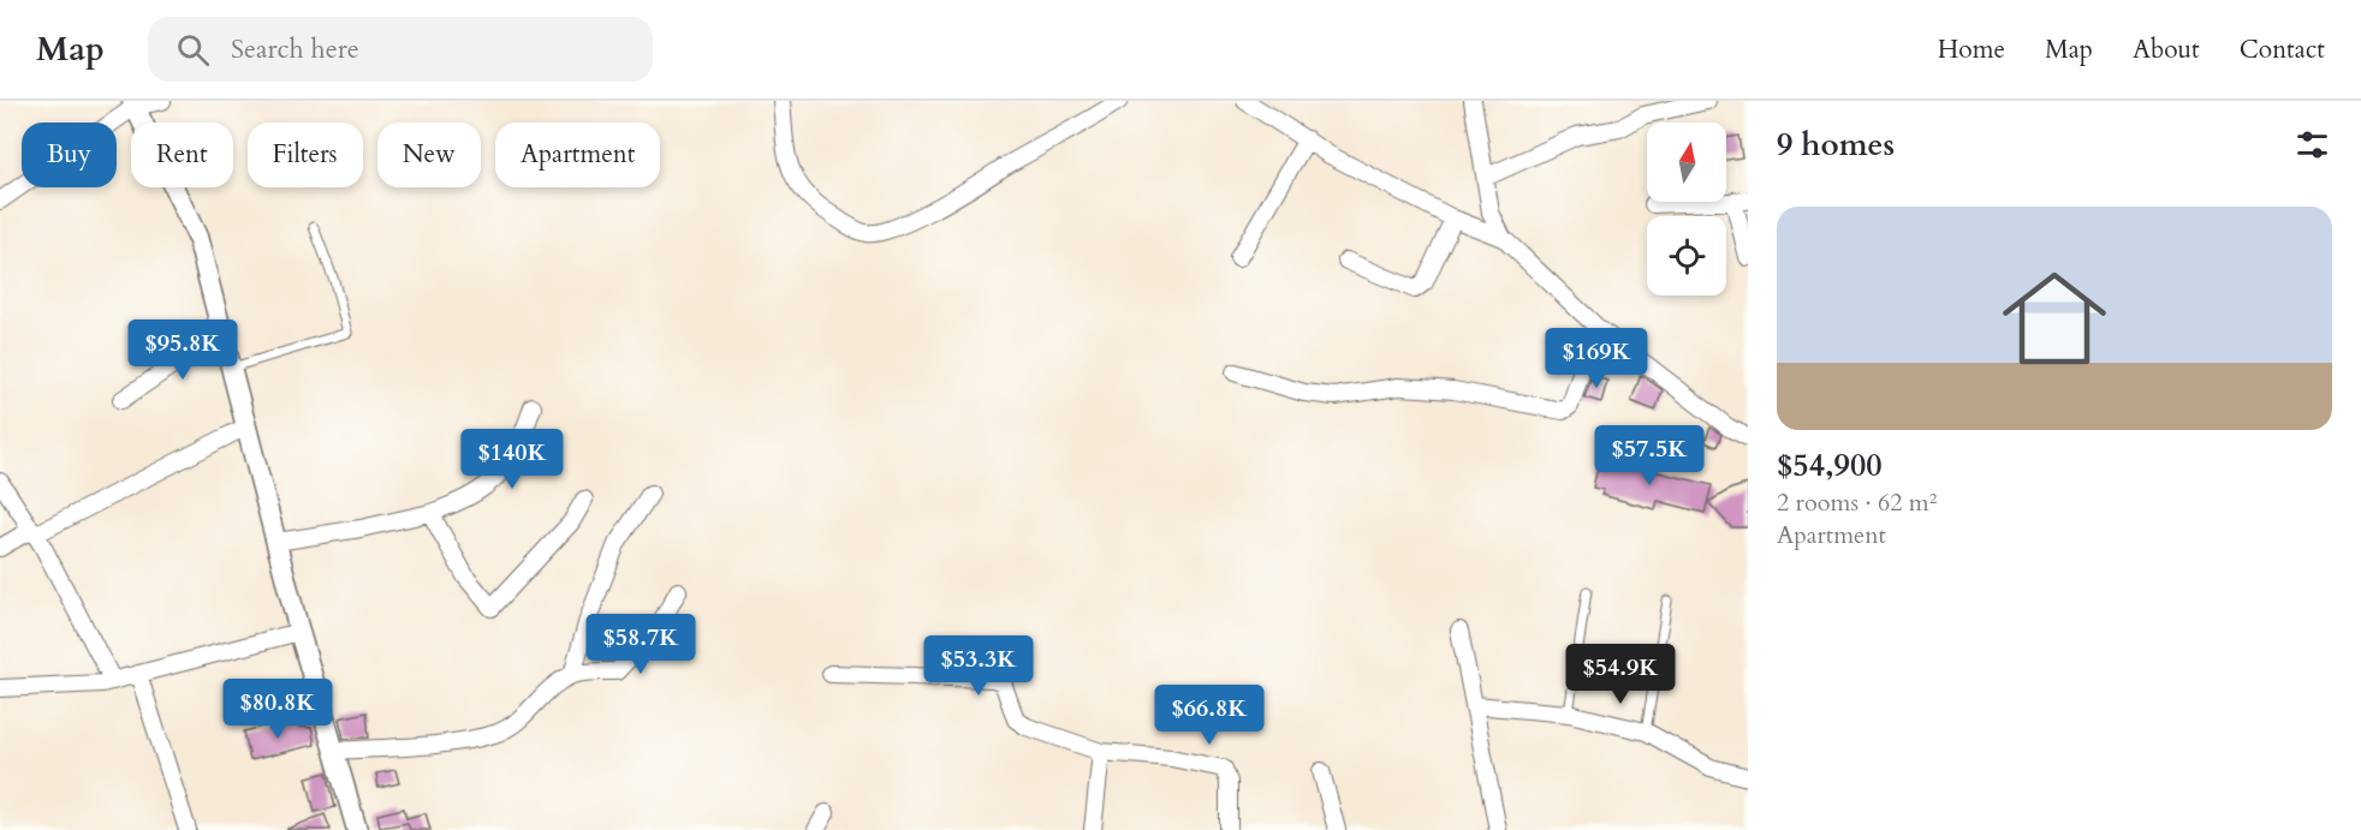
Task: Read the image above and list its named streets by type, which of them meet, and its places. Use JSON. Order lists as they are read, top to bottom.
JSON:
{
  "north": "top",
  "page": {
    "header": "Map",
    "search": "Search here",
    "nav": [
      "Home",
      "Map",
      "About",
      "Contact"
    ],
    "heading": "9 homes",
    "chip": [
      "Buy",
      "Rent",
      "Filters",
      "New",
      "Apartment"
    ],
    "list": [
      {
        "name": "$54,900",
        "note": "2 rooms · 62 m² · Apartment"
      }
    ],
    "price": [
      "$95.8K",
      "$169K",
      "$57.5K",
      "$140K",
      "$58.7K",
      "$53.3K",
      "$54.9K",
      "$80.8K",
      "$66.8K"
    ]
  }
}
